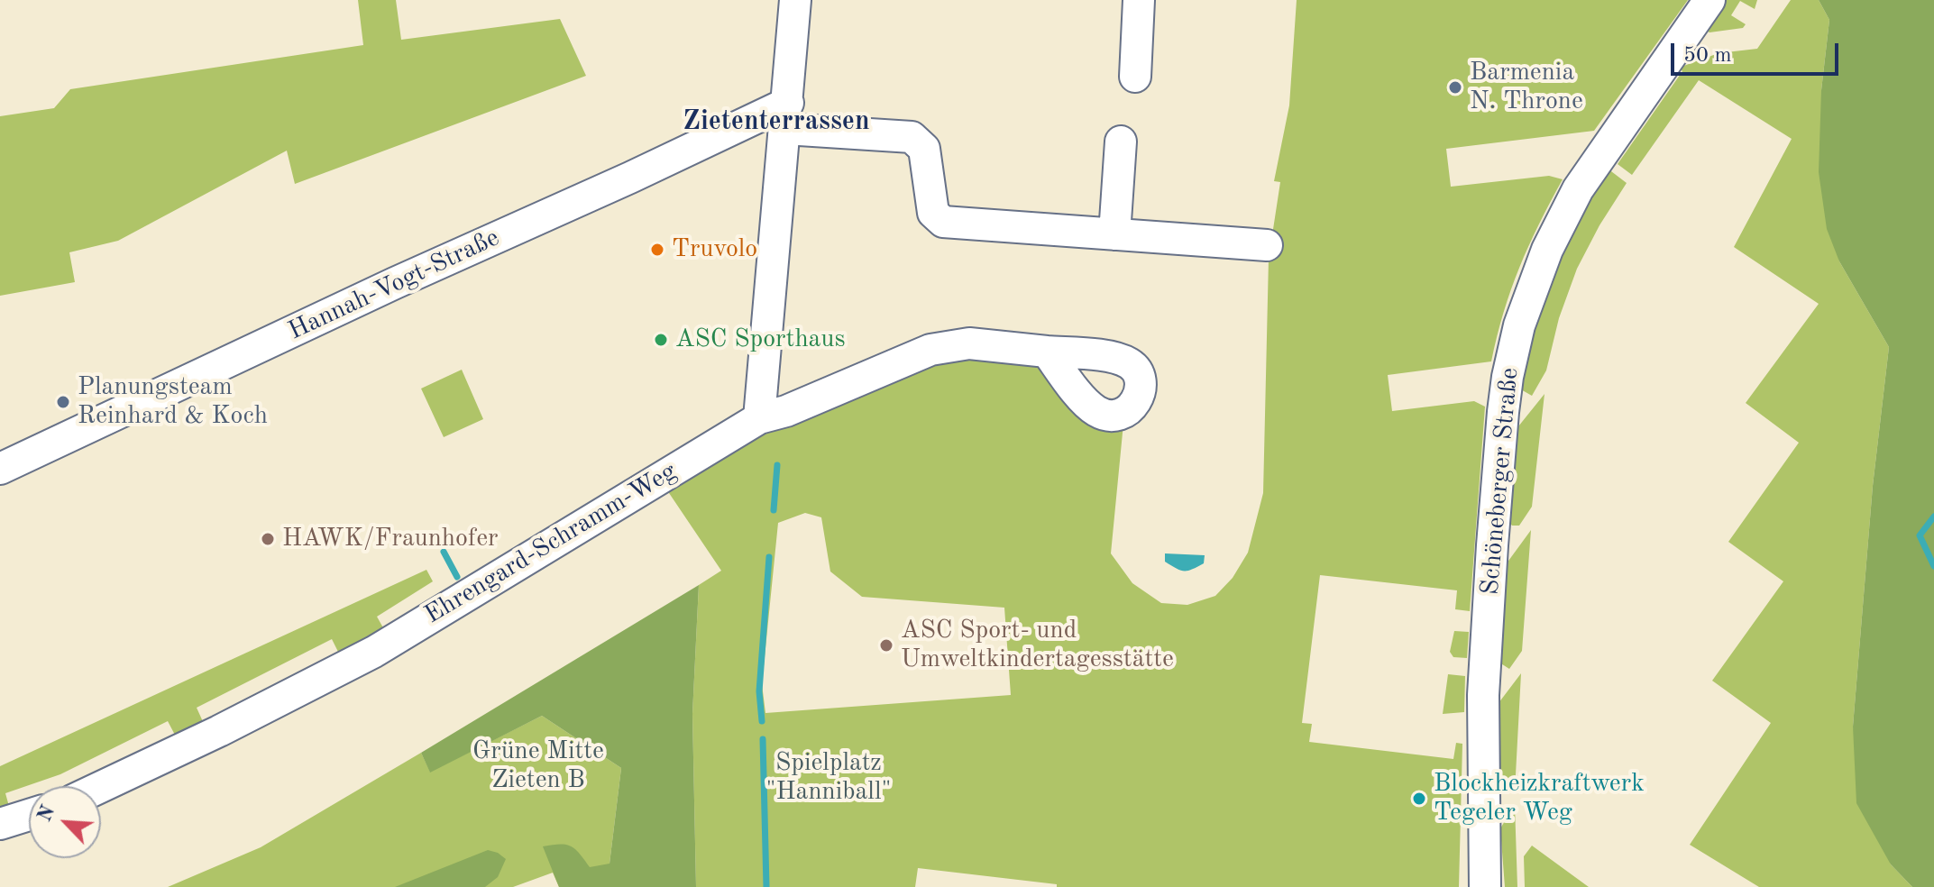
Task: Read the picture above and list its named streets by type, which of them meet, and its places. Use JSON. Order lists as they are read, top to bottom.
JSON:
{
  "streets": {
    "street": ["Hannah-Vogt-Straße", "Schöneberger Straße", "Ehrengard-Schramm-Weg"]
  },
  "districts": ["Zietenterrassen"],
  "parks": ["Grüne Mitte Zieten B", "Spielplatz \"Hanniball\""],
  "places": [
    "Barmenia N. Throne",
    "Truvolo",
    "ASC Sporthaus",
    "Planungsteam Reinhard & Koch",
    "HAWK/Fraunhofer",
    "ASC Sport- und Umweltkindertagesstätte",
    "Blockheizkraftwerk Tegeler Weg"
  ],
  "scale_bar": "50 m",
  "north": "top left"
}
